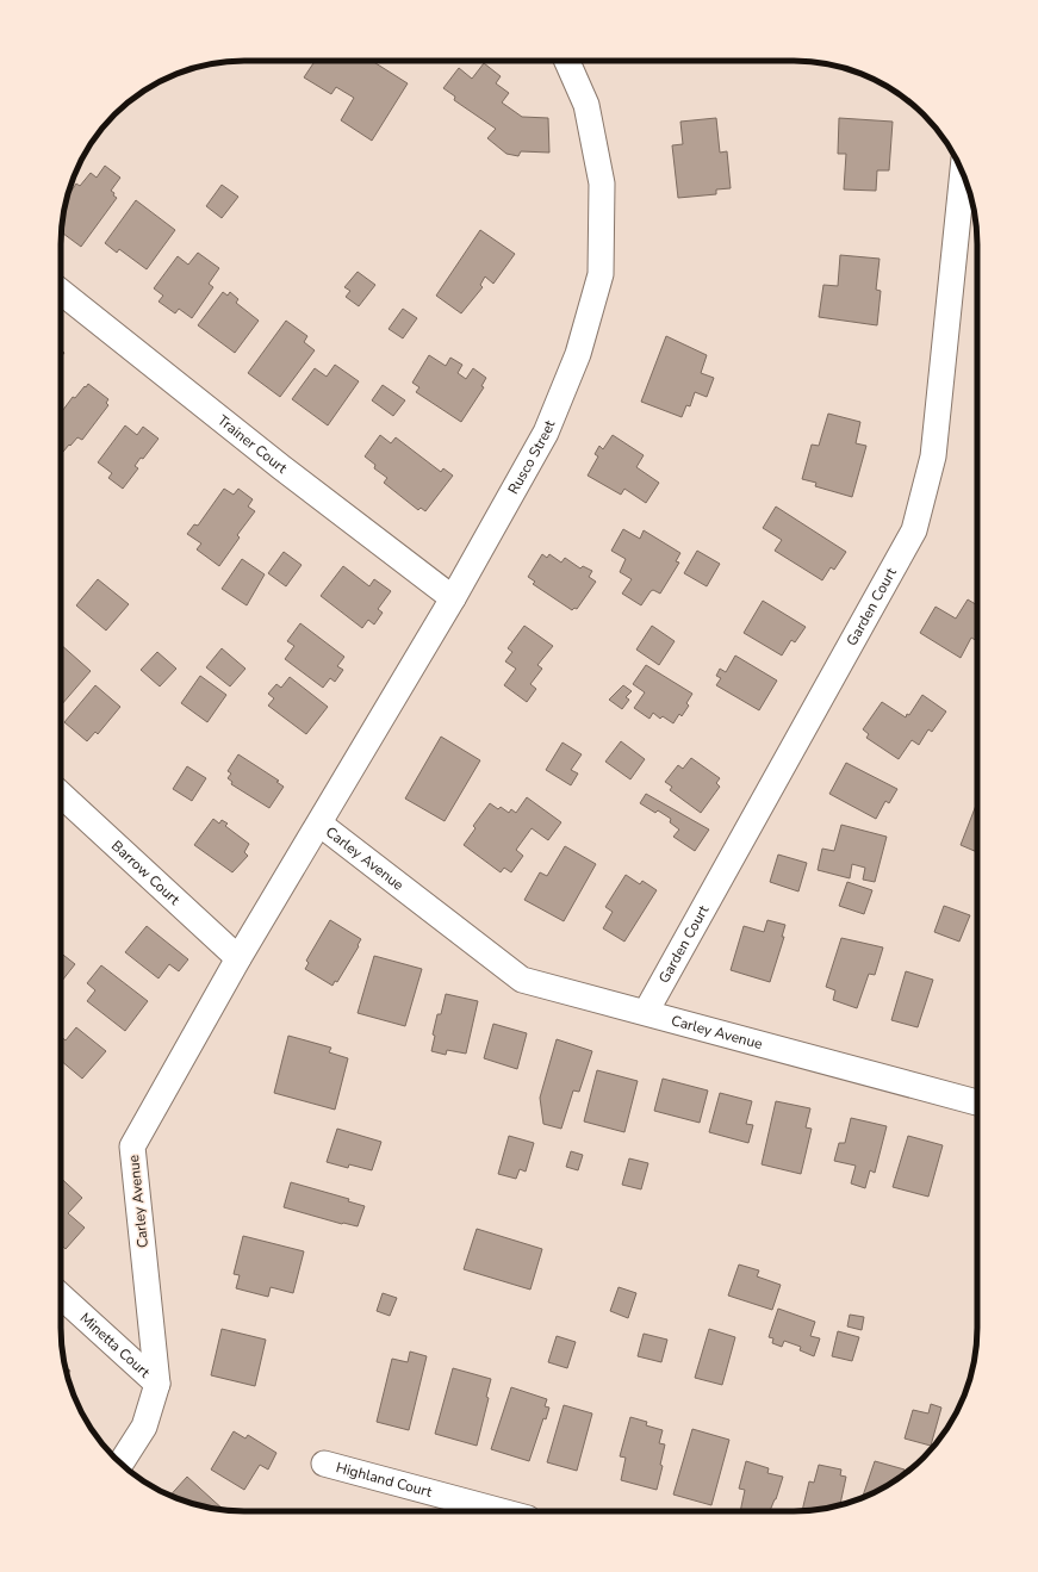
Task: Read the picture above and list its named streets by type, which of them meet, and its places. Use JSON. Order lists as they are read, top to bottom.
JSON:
{
  "streets": {
    "street": [
      "Trainer Court",
      "Rusco Street",
      "Garden Court",
      "Carley Avenue",
      "Barrow Court",
      "Minetta Court",
      "Highland Court"
    ]
  },
  "crossings": [
    ["Trainer Court", "Rusco Street"],
    ["Rusco Street", "Carley Avenue"],
    ["Garden Court", "Carley Avenue"],
    ["Carley Avenue", "Barrow Court"],
    ["Carley Avenue", "Minetta Court"]
  ]
}
